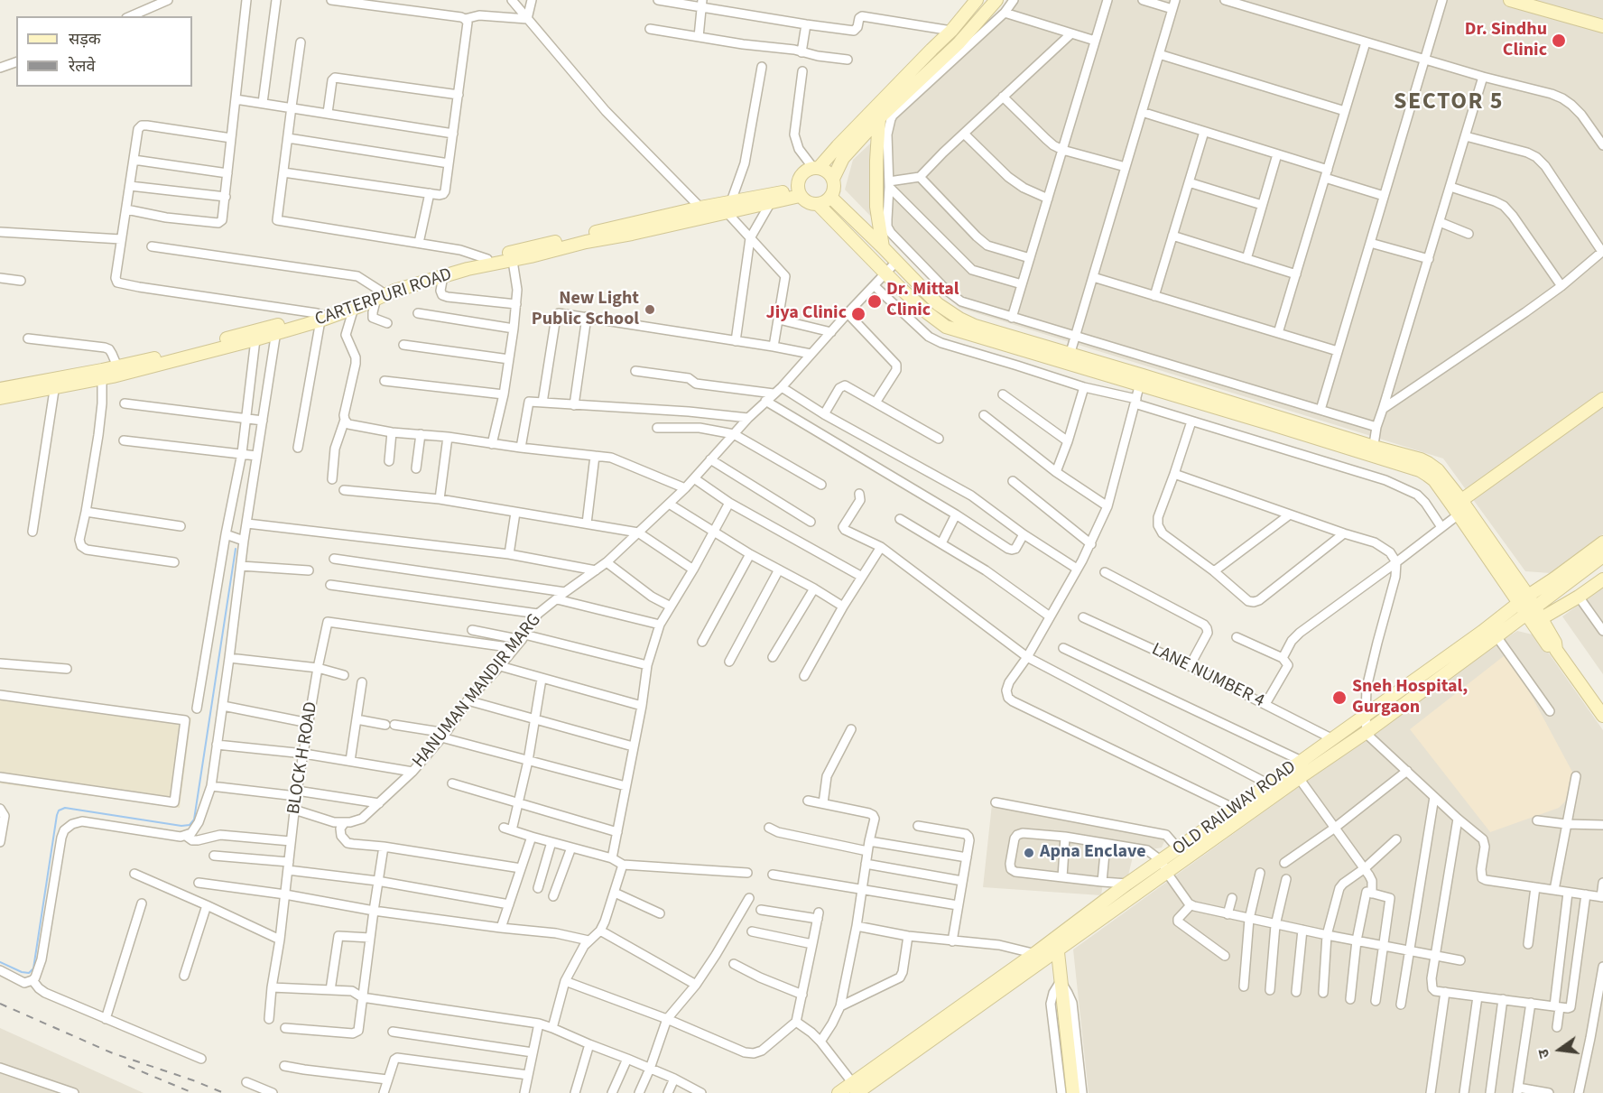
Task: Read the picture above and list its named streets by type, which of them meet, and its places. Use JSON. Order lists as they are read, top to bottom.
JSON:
{
  "streets": {
    "main road": ["CARTERPURI ROAD", "OLD RAILWAY ROAD"],
    "street": ["LANE NUMBER 4", "HANUMAN MANDIR MARG", "BLOCK H ROAD"]
  },
  "crossings": [
    ["LANE NUMBER 4", "OLD RAILWAY ROAD"],
    ["HANUMAN MANDIR MARG", "BLOCK H ROAD"]
  ],
  "districts": ["SECTOR 5"],
  "places": [
    "Dr. Sindhu Clinic",
    "Dr. Mittal Clinic",
    "New Light Public School",
    "Jiya Clinic",
    "Sneh Hospital, Gurgaon",
    "Apna Enclave"
  ],
  "legend": ["सड़क", "रेलवे"],
  "north": "left"
}
